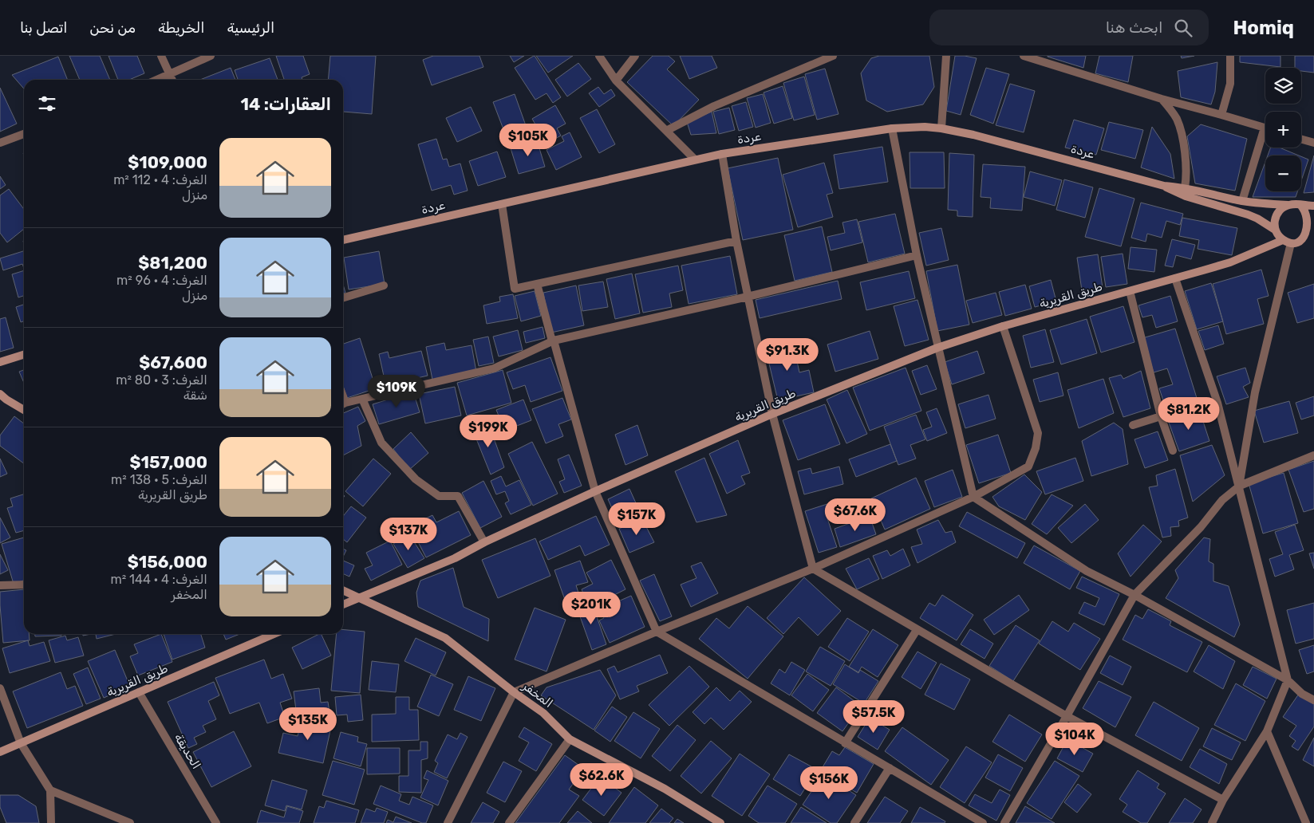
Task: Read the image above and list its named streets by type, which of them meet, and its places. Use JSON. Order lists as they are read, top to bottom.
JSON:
{
  "streets": {
    "street": [
      "عردة",
      "طريق القريرية",
      "المخفر",
      "الحديقة"
    ]
  },
  "crossings": [
    ["طريق القريرية", "المخفر"],
    ["طريق القريرية", "الحديقة"]
  ],
  "page": {
    "header": "Homiq",
    "search": "ابحث هنا",
    "nav": [
      "الرئيسية",
      "الخريطة",
      "من نحن",
      "اتصل بنا"
    ],
    "map_buttons": ["+", "−"],
    "heading": "العقارات: 14",
    "price": [
      "$105K",
      "$91.3K",
      "$109K",
      "$81.2K",
      "$199K",
      "$67.6K",
      "$157K",
      "$137K",
      "$201K",
      "$57.5K",
      "$135K",
      "$104K",
      "$62.6K",
      "$156K"
    ],
    "list": [
      {
        "name": "$109,000",
        "note": "الغرف: 4 · 112 m² · منزل"
      },
      {
        "name": "$81,200",
        "note": "الغرف: 4 · 96 m² · منزل"
      },
      {
        "name": "$67,600",
        "note": "الغرف: 3 · 80 m² · شقة"
      },
      {
        "name": "$157,000",
        "note": "الغرف: 5 · 138 m² · طريق القريرية"
      },
      {
        "name": "$156,000",
        "note": "الغرف: 4 · 144 m² · المخفر"
      }
    ]
  }
}
